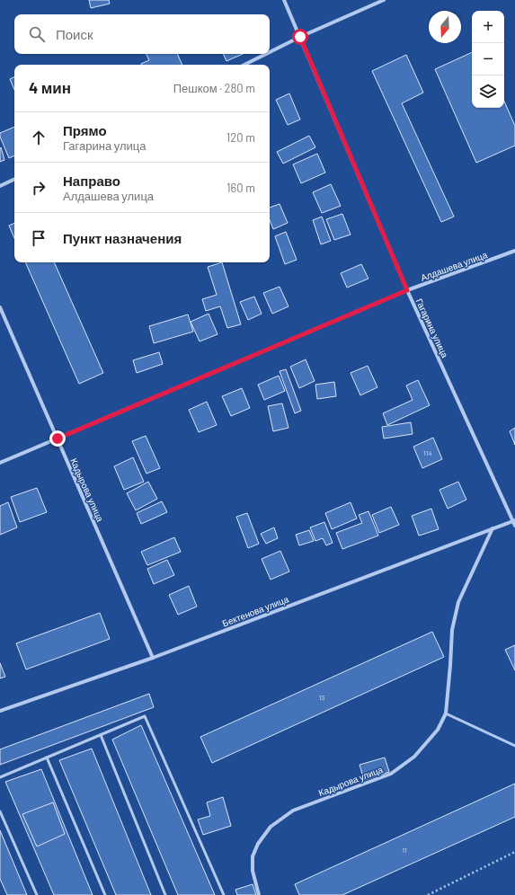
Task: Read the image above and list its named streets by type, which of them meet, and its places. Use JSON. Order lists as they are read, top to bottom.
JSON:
{
  "streets": {
    "street": [
      "Алдашева улица",
      "Гагарина улица",
      "Кадырова улица",
      "Бектенова улица"
    ]
  },
  "crossings": [
    ["Алдашева улица", "Гагарина улица"],
    ["Алдашева улица", "Кадырова улица"],
    ["Гагарина улица", "Бектенова улица"],
    ["Кадырова улица", "Бектенова улица"]
  ],
  "house_numbers": ["114", "13", "11"],
  "north": "bottom",
  "page": {
    "map_buttons": ["+", "−"],
    "search": "Поиск",
    "heading": ["4 мин", "Пешком · 280 m"],
    "list": [
      ["Прямо", "Гагарина улица", "120 m"],
      ["Направо", "Алдашева улица", "160 m"],
      "Пункт назначения"
    ]
  }
}
